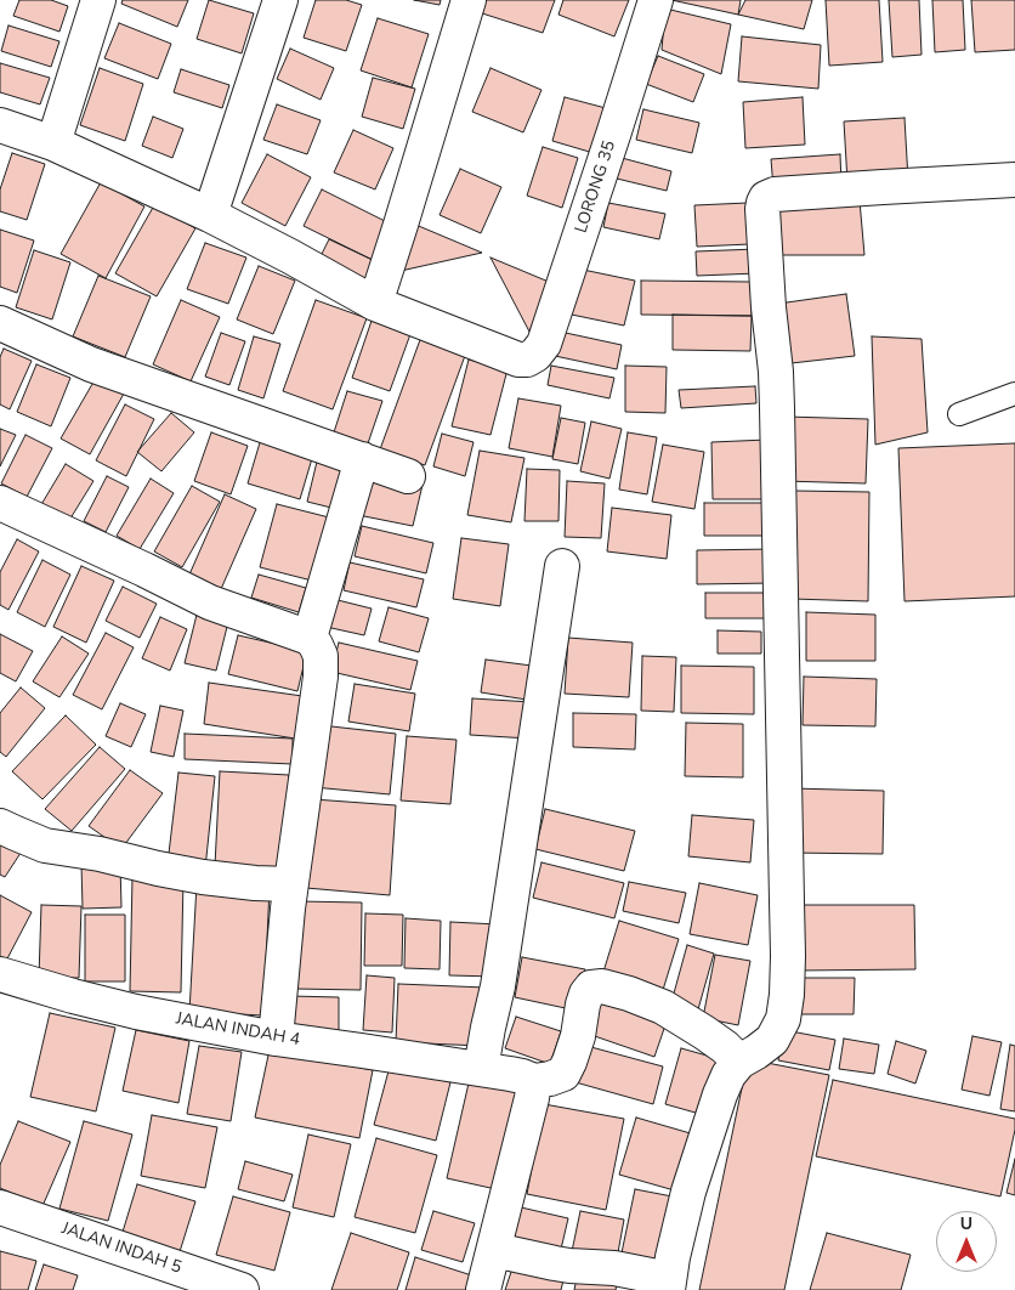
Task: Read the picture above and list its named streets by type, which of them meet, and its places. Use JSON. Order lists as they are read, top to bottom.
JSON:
{
  "streets": {
    "street": ["LORONG 35", "JALAN INDAH 4", "JALAN INDAH 5"]
  },
  "north": "top"
}
